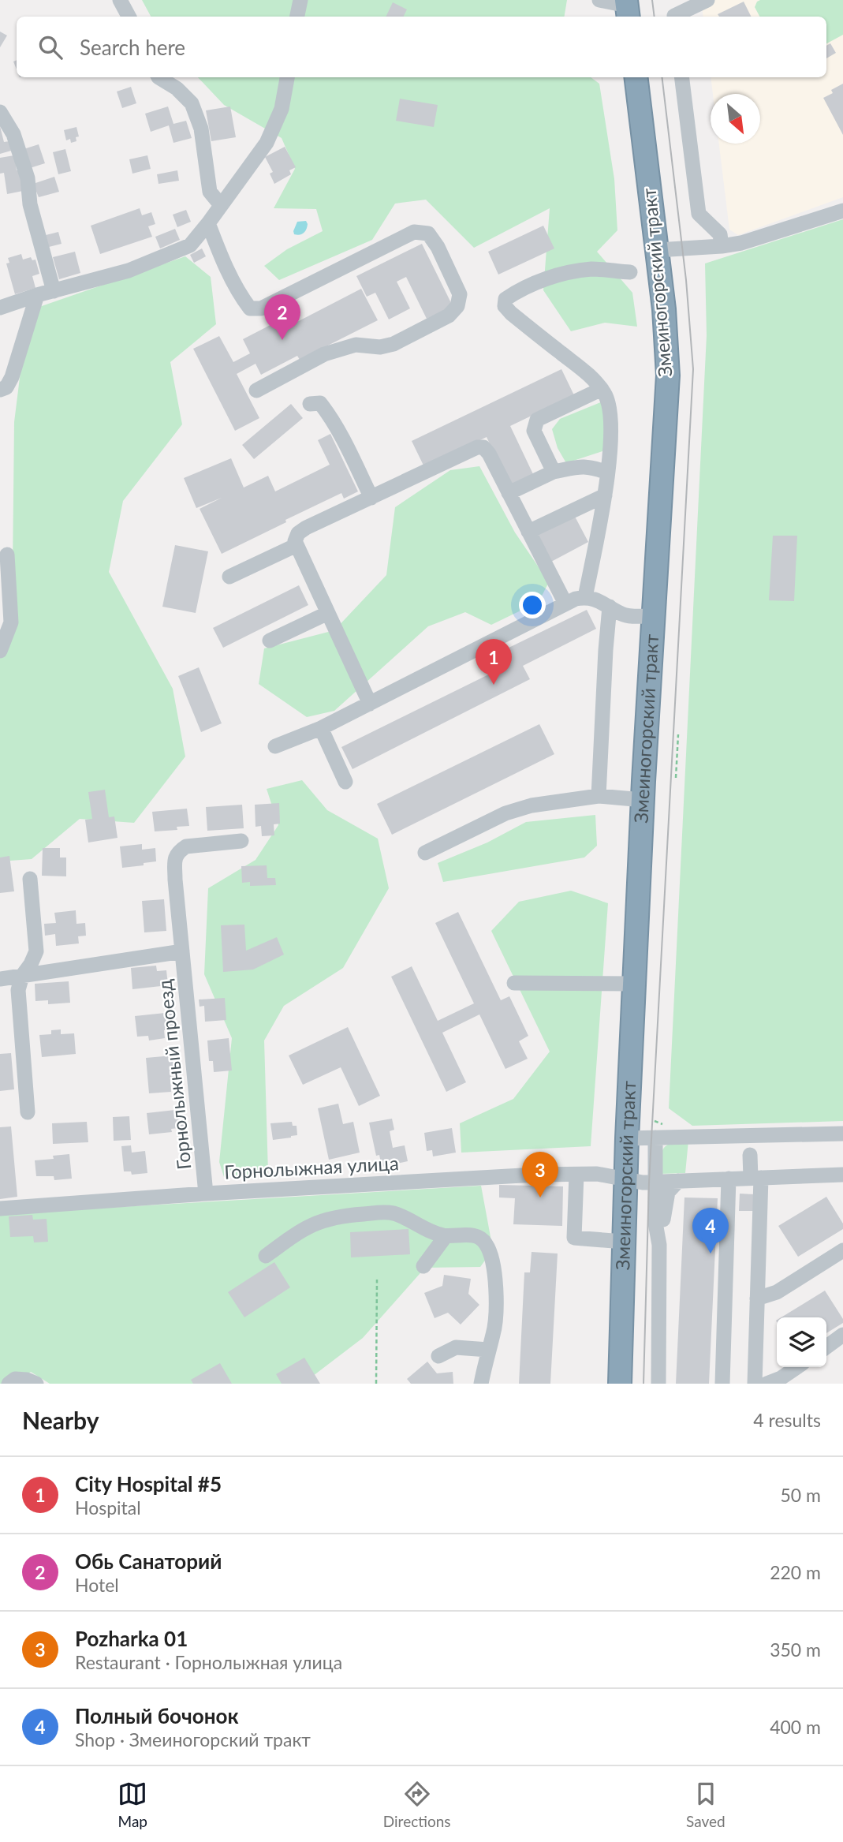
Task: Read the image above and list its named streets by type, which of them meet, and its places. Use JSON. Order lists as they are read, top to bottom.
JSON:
{
  "streets": {
    "highway": ["Змеиногорский тракт"],
    "street": ["Горнолыжный проезд", "Горнолыжная улица"]
  },
  "crossings": [
    ["Змеиногорский тракт", "Горнолыжная улица"],
    ["Горнолыжный проезд", "Горнолыжная улица"]
  ],
  "north": "bottom right",
  "page": {
    "search": "Search here",
    "pins": [
      "2",
      "1",
      "3",
      "4"
    ],
    "heading": ["Nearby", "4 results"],
    "list": [
      {
        "mark": "1",
        "name": "City Hospital #5",
        "note": "Hospital",
        "value": "50 m"
      },
      {
        "mark": "2",
        "name": "Обь Санаторий",
        "note": "Hotel",
        "value": "220 m"
      },
      {
        "mark": "3",
        "name": "Pozharka 01",
        "note": "Restaurant · Горнолыжная улица",
        "value": "350 m"
      },
      {
        "mark": "4",
        "name": "Полный бочонок",
        "note": "Shop · Змеиногорский тракт",
        "value": "400 m"
      }
    ],
    "nav": ["Map", "Directions", "Saved"]
  }
}
